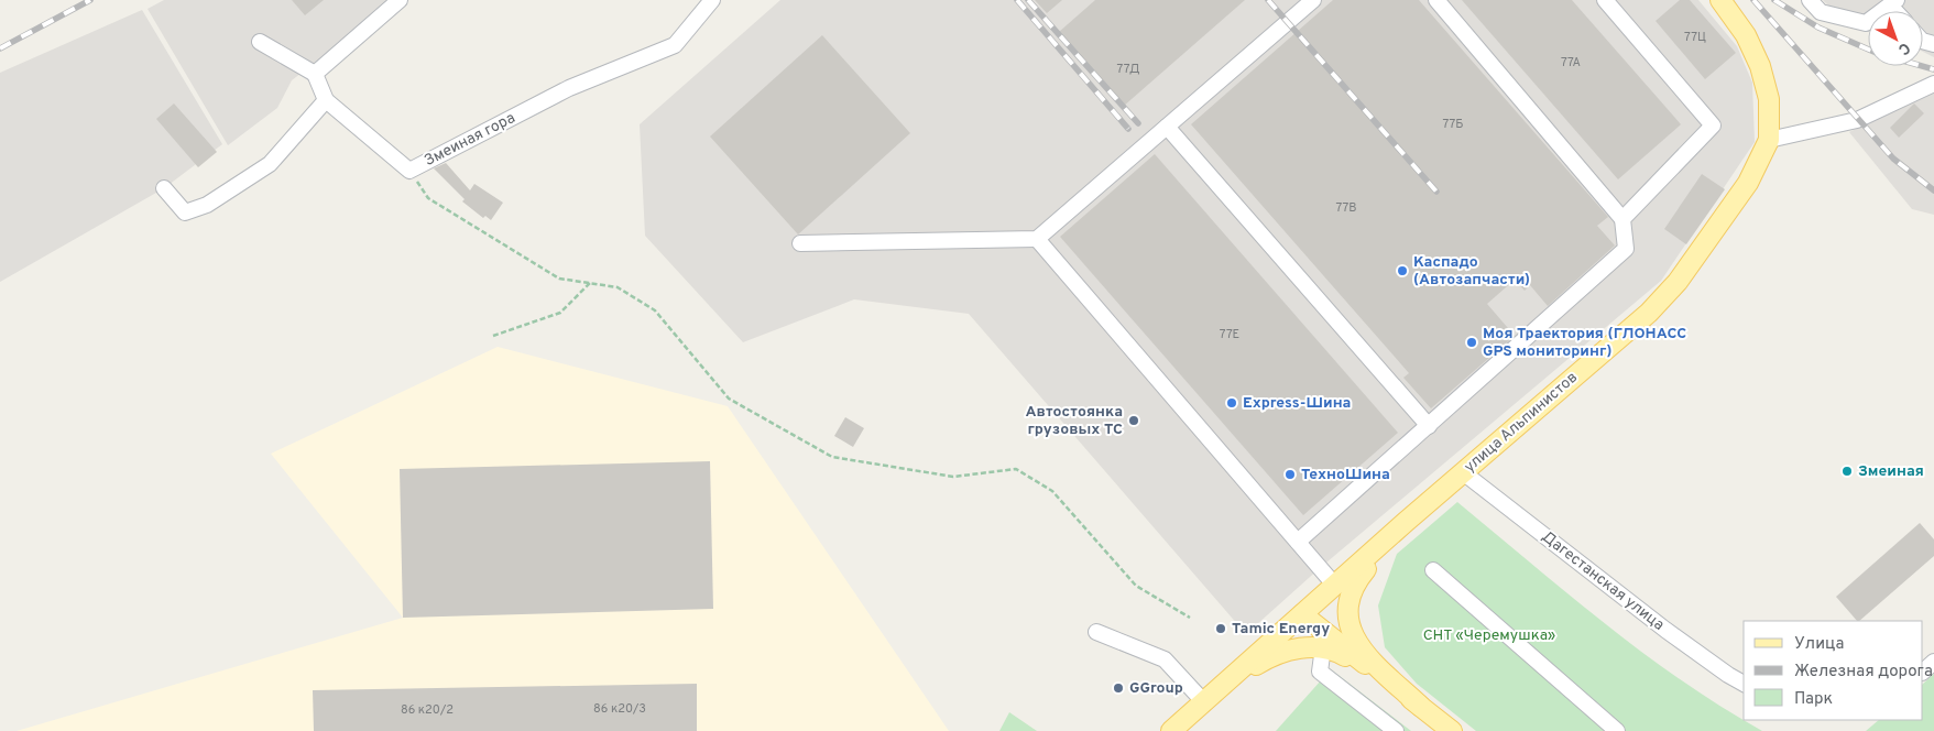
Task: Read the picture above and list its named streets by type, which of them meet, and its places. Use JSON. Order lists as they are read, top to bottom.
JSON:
{
  "streets": {
    "main road": ["улица Альпинистов"],
    "street": ["Змеиная гора", "Дагестанская улица"]
  },
  "crossings": [
    ["улица Альпинистов", "Дагестанская улица"]
  ],
  "parks": ["СНТ «Черемушка»"],
  "places": [
    "Каспадо (Автозапчасти)",
    "Моя Траектория (ГЛОНАСС GPS мониторинг)",
    "Express-Шина",
    "Автостоянка грузовых ТС",
    "Змеиная",
    "ТехноШина",
    "Tamic Energy",
    "GGroup"
  ],
  "house_numbers": [
    "77Ц",
    "77А",
    "77Д",
    "77Б",
    "77В",
    "77Е",
    "86 к20/3",
    "86 к20/2"
  ],
  "legend": ["Улица", "Железная дорога", "Парк"],
  "north": "bottom right"
}
